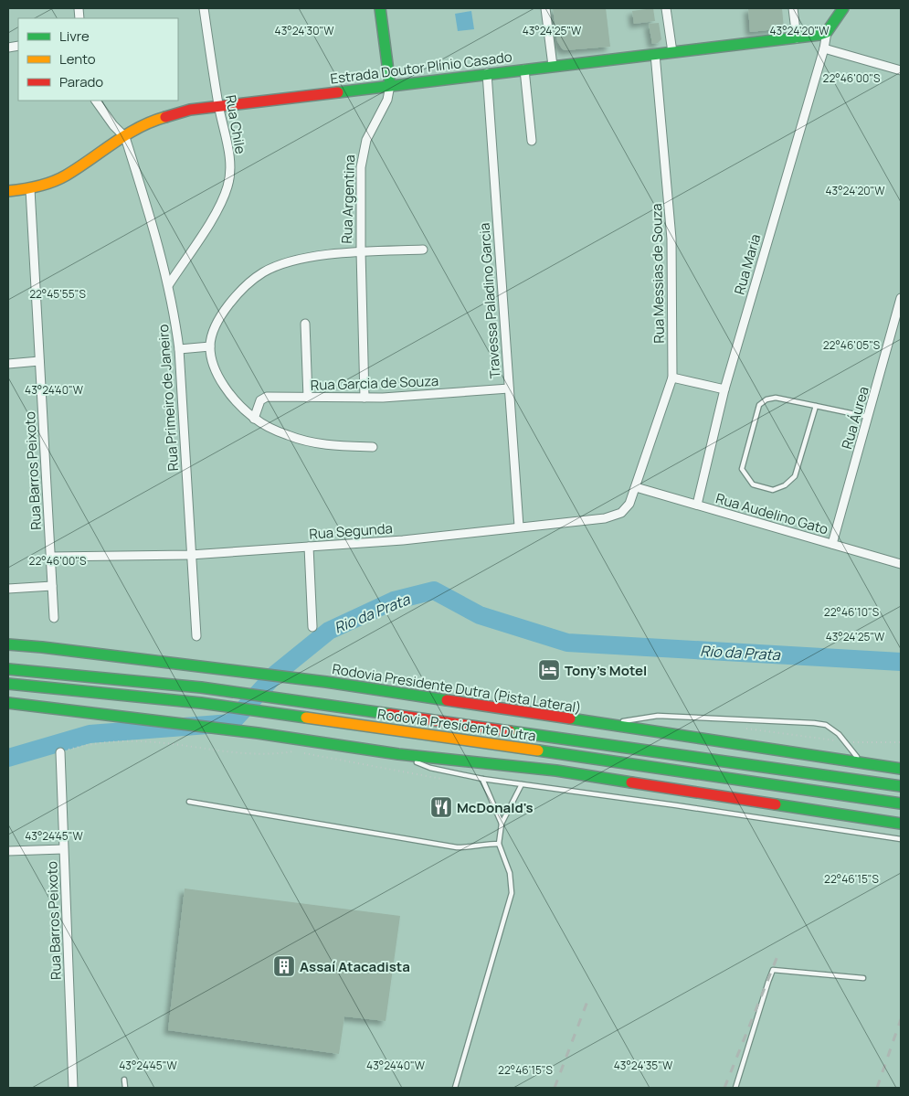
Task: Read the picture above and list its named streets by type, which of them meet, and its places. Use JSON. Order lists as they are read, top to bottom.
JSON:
{
  "streets": {
    "main road": [
      "Estrada Doutor Plínio Casado",
      "Rua Argentina",
      "Rodovia Presidente Dutra (Pista Lateral)",
      "Rodovia Presidente Dutra"
    ],
    "street": [
      "Rua Chile",
      "Rua Maria",
      "Rua Messias de Souza",
      "Travessa Paladino Garcia",
      "Rua Garcia de Souza",
      "Rua Primeiro de Janeiro",
      "Rua Áurea",
      "Rua Barros Peixoto",
      "Rua Audelino Gato",
      "Rua Segunda"
    ]
  },
  "crossings": [
    ["Estrada Doutor Plínio Casado", "Rua Chile"],
    ["Estrada Doutor Plínio Casado", "Rua Argentina"],
    ["Estrada Doutor Plínio Casado", "Rua Maria"],
    ["Estrada Doutor Plínio Casado", "Rua Messias de Souza"],
    ["Estrada Doutor Plínio Casado", "Travessa Paladino Garcia"],
    ["Estrada Doutor Plínio Casado", "Rua Primeiro de Janeiro"],
    ["Estrada Doutor Plínio Casado", "Rua Barros Peixoto"],
    ["Rua Chile", "Rua Primeiro de Janeiro"],
    ["Rua Argentina", "Rua Garcia de Souza"],
    ["Rua Maria", "Rua Audelino Gato"],
    ["Rua Messias de Souza", "Rua Audelino Gato"],
    ["Rua Messias de Souza", "Rua Segunda"],
    ["Travessa Paladino Garcia", "Rua Garcia de Souza"],
    ["Travessa Paladino Garcia", "Rua Segunda"],
    ["Rua Primeiro de Janeiro", "Rua Segunda"],
    ["Rua Áurea", "Rua Audelino Gato"],
    ["Rua Barros Peixoto", "Rua Segunda"],
    ["Rua Audelino Gato", "Rua Segunda"]
  ],
  "water": ["Rio da Prata"],
  "places": {
    "hotel": ["Tony's Motel"],
    "restaurant": ["McDonald's"],
    "building": ["Assaí Atacadista"]
  },
  "legend": ["Livre", "Lento", "Parado"],
  "coordinates": [
    "43°24'30\"W",
    "43°24'25\"W",
    "43°24'20\"W",
    "22°46'00\"S",
    "22°45'55\"S",
    "22°46'05\"S",
    "43°24'40\"W",
    "22°46'10\"S",
    "43°24'45\"W",
    "22°46'15\"S",
    "43°24'35\"W"
  ]
}
